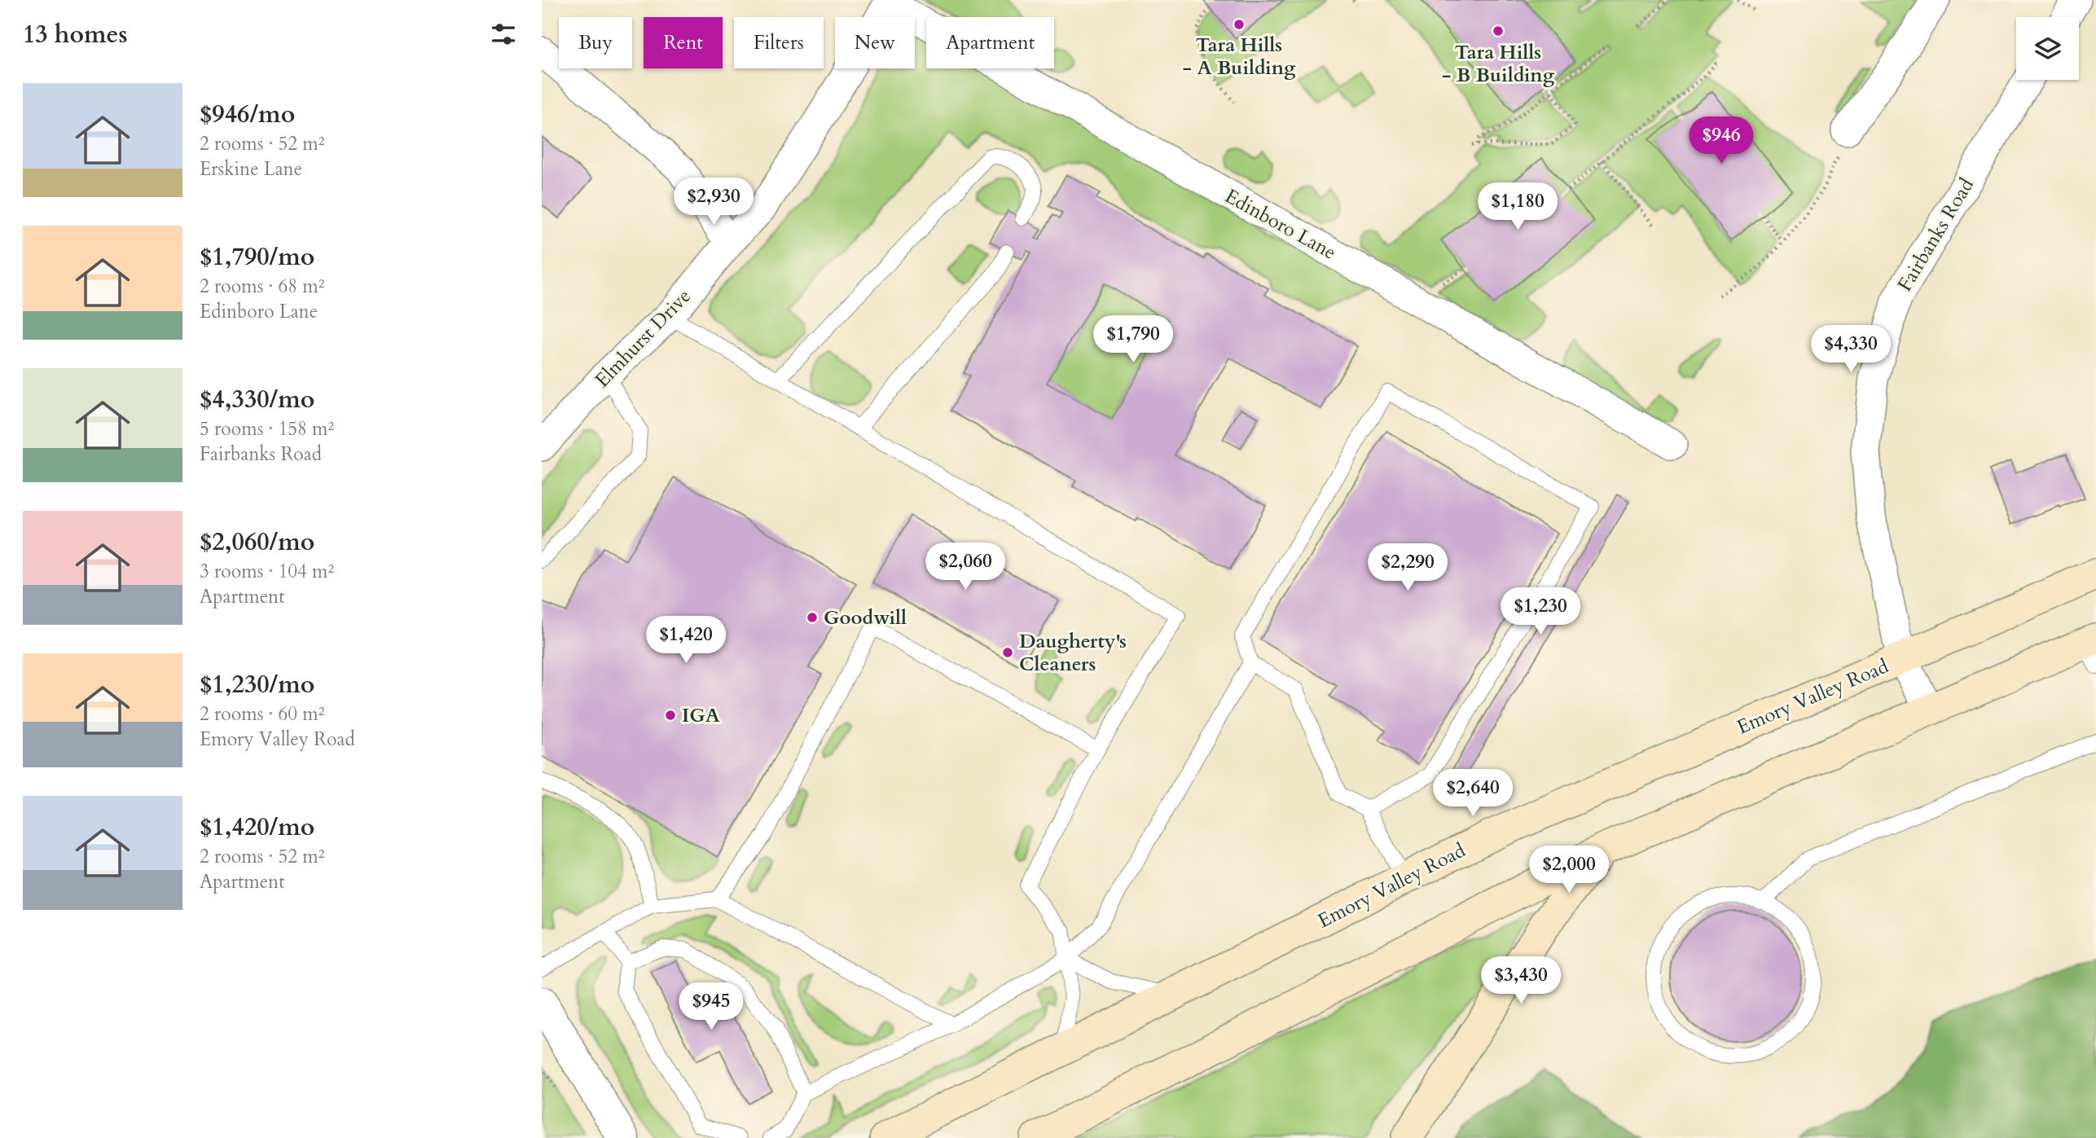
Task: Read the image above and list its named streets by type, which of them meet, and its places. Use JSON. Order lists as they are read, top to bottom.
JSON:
{
  "streets": {
    "main road": ["Emory Valley Road"],
    "street": ["Edinboro Lane", "Fairbanks Road", "Elmhurst Drive"]
  },
  "crossings": [
    ["Edinboro Lane", "Elmhurst Drive"],
    ["Fairbanks Road", "Emory Valley Road"]
  ],
  "places": [
    "Tara Hills - A Building",
    "Tara Hills - B Building",
    "Goodwill",
    "Daugherty's Cleaners",
    "IGA"
  ],
  "page": {
    "heading": "13 homes",
    "chip": [
      "Buy",
      "Rent",
      "Filters",
      "New",
      "Apartment"
    ],
    "list": [
      {
        "name": "$946/mo",
        "note": "2 rooms · 52 m² · Erskine Lane"
      },
      {
        "name": "$1,790/mo",
        "note": "2 rooms · 68 m² · Edinboro Lane"
      },
      {
        "name": "$4,330/mo",
        "note": "5 rooms · 158 m² · Fairbanks Road"
      },
      {
        "name": "$2,060/mo",
        "note": "3 rooms · 104 m² · Apartment"
      },
      {
        "name": "$1,230/mo",
        "note": "2 rooms · 60 m² · Emory Valley Road"
      },
      {
        "name": "$1,420/mo",
        "note": "2 rooms · 52 m² · Apartment"
      }
    ],
    "price": [
      "$946",
      "$2,930",
      "$1,180",
      "$1,790",
      "$4,330",
      "$2,060",
      "$2,290",
      "$1,230",
      "$1,420",
      "$2,640",
      "$2,000",
      "$3,430",
      "$945"
    ]
  }
}
